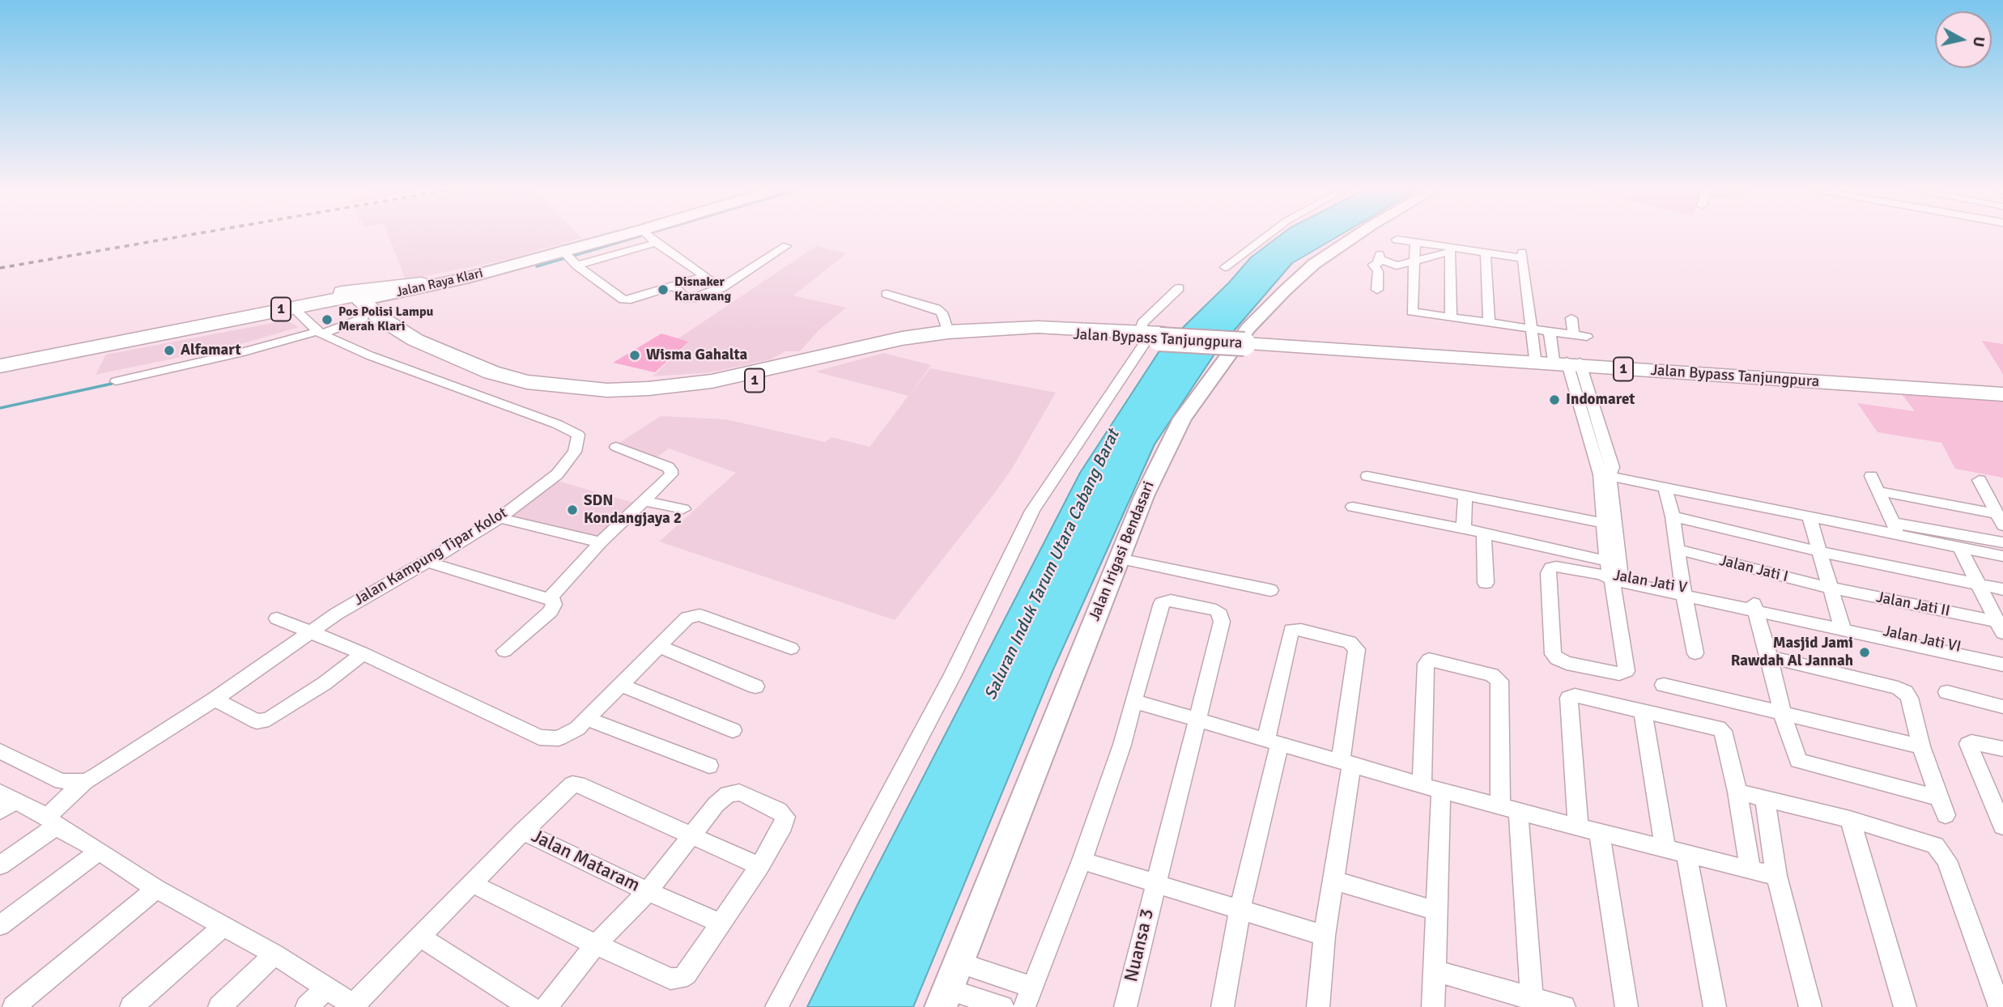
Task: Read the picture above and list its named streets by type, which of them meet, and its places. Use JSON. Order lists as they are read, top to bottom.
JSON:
{
  "streets": {
    "highway": ["Jalan Raya Klari", "1", "Jalan Bypass Tanjungpura"],
    "street": [
      "Jalan Irigasi Bendasari",
      "Jalan Kampung Tipar Kolot",
      "Jalan Jati I",
      "Jalan Jati V",
      "Jalan Jati II",
      "Jalan Jati VI",
      "Jalan Mataram",
      "Nuansa 3"
    ]
  },
  "crossings": [
    ["Jalan Raya Klari", "Jalan Bypass Tanjungpura"],
    ["1", "Jalan Kampung Tipar Kolot"],
    ["Jalan Jati I", "Jalan Jati II"],
    ["Jalan Jati V", "Jalan Jati VI"]
  ],
  "water": ["Saluran Induk Tarum Utara Cabang Barat"],
  "places": [
    "Disnaker Karawang",
    "Pos Polisi Lampu Merah Klari",
    "Alfamart",
    "Wisma Gahalta",
    "Indomaret",
    "SDN Kondangjaya 2",
    "Masjid Jami Rawdah Al Jannah"
  ],
  "north": "right"
}
